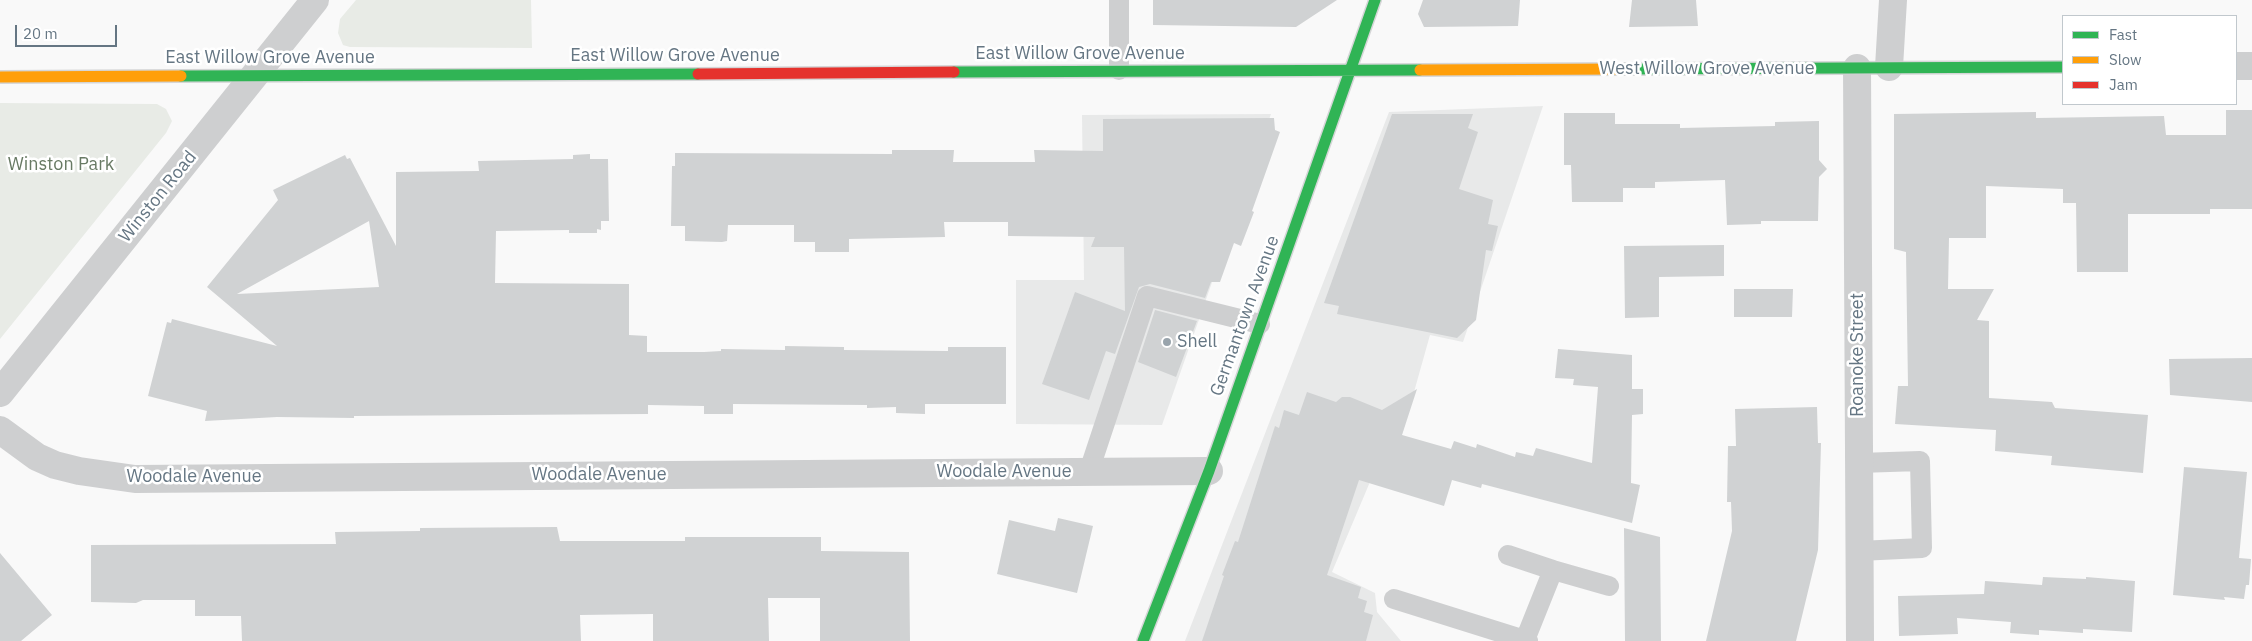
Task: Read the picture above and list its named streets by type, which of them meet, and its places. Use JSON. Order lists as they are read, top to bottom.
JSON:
{
  "streets": {
    "street": [
      "East Willow Grove Avenue",
      "West Willow Grove Avenue",
      "Winston Road",
      "Germantown Avenue",
      "Roanoke Street",
      "Woodale Avenue"
    ]
  },
  "crossings": [
    ["East Willow Grove Avenue", "West Willow Grove Avenue"],
    ["East Willow Grove Avenue", "Winston Road"],
    ["East Willow Grove Avenue", "Germantown Avenue"],
    ["West Willow Grove Avenue", "Germantown Avenue"],
    ["West Willow Grove Avenue", "Roanoke Street"],
    ["Germantown Avenue", "Woodale Avenue"]
  ],
  "parks": ["Winston Park"],
  "places": ["Shell"],
  "legend": ["Fast", "Slow", "Jam"],
  "scale_bar": "20 m"
}
